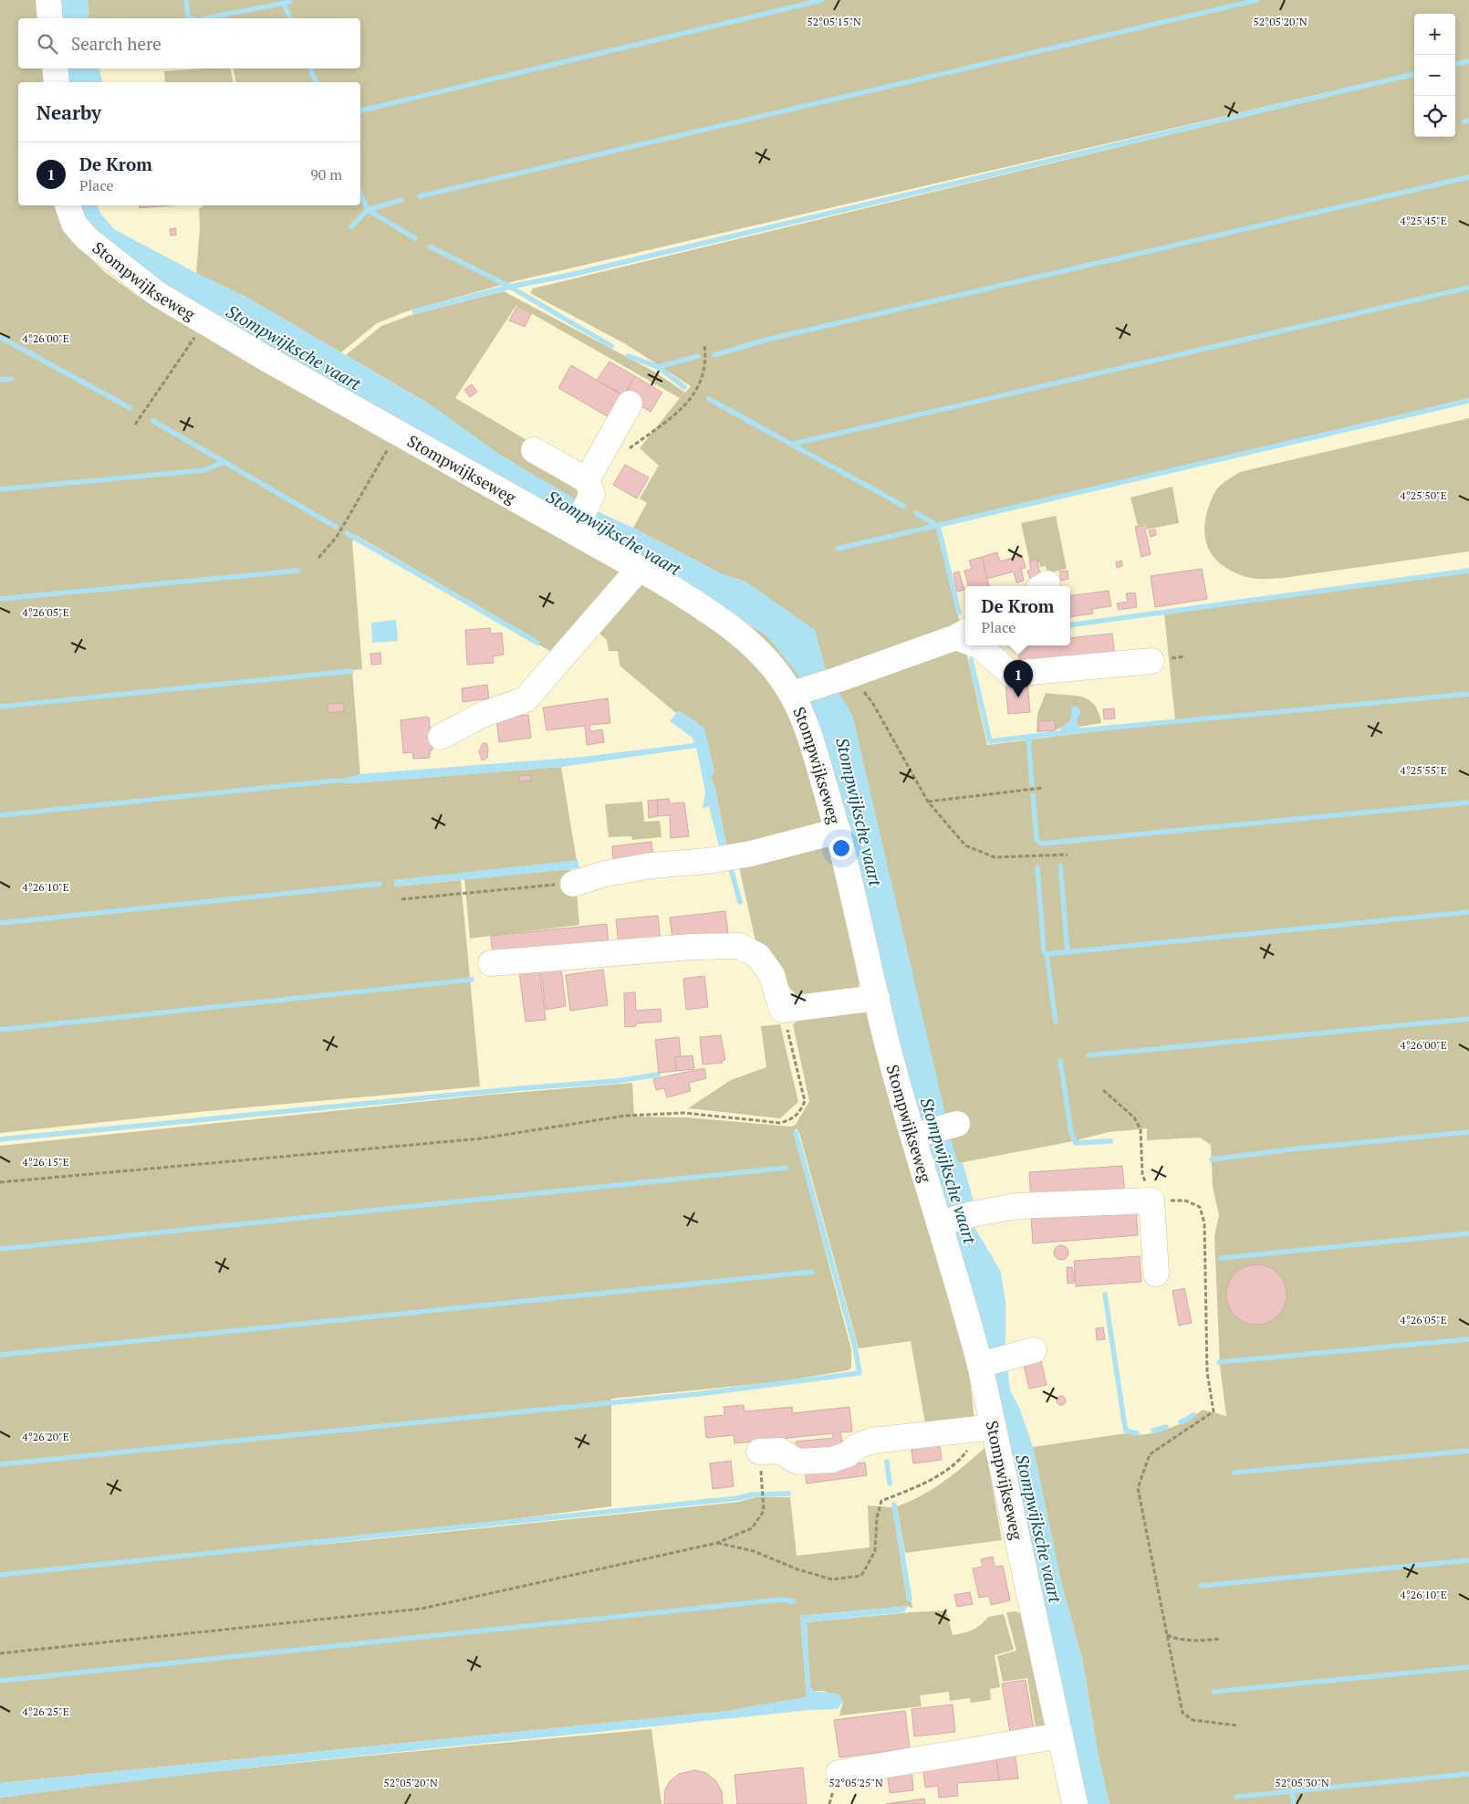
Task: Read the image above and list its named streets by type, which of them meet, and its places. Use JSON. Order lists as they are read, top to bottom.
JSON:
{
  "streets": {
    "street": ["Stompwijkseweg"]
  },
  "water": ["Stompwijksche vaart"],
  "page": {
    "map_buttons": ["+", "−"],
    "search": "Search here",
    "heading": "Nearby",
    "list": [
      {
        "mark": "1",
        "name": "De Krom",
        "note": "Place",
        "value": "90 m"
      }
    ],
    "popup": ["De Krom", "Place"],
    "pins": "1"
  },
  "coordinates": [
    "52°05'15\"N",
    "52°05'20\"N",
    "4°25'45\"E",
    "4°26'00\"E",
    "4°25'50\"E",
    "4°26'05\"E",
    "4°25'55\"E",
    "4°26'10\"E",
    "4°26'15\"E",
    "4°26'20\"E",
    "4°26'25\"E",
    "52°05'25\"N",
    "52°05'30\"N"
  ]
}
